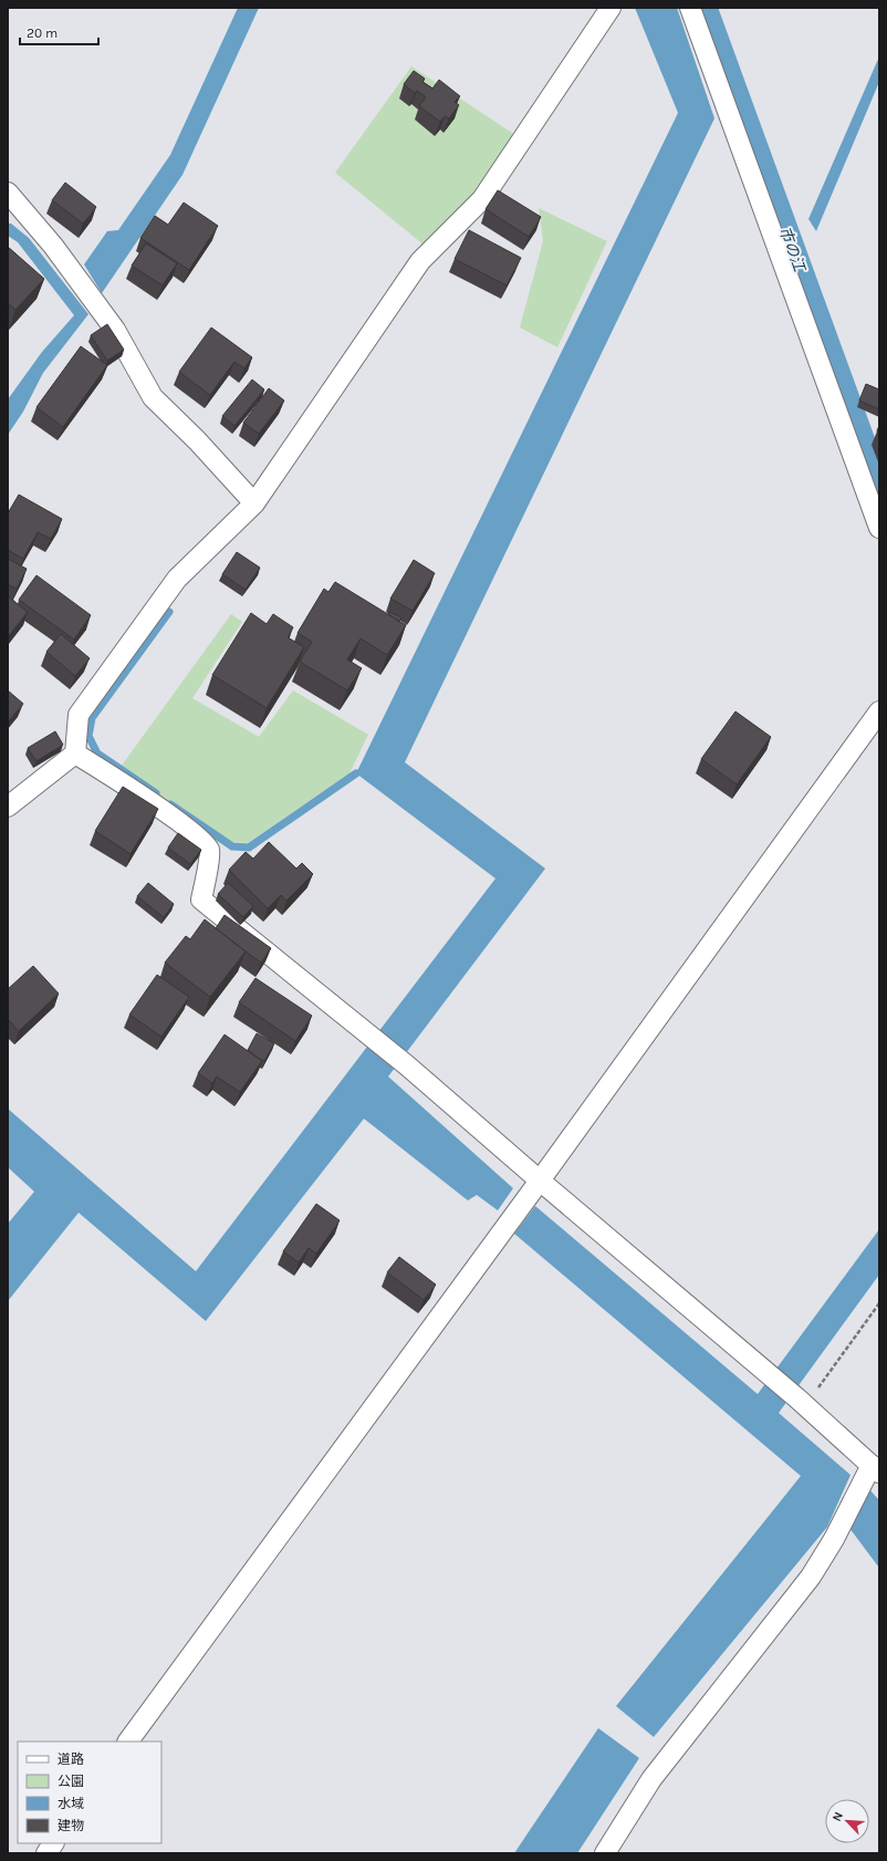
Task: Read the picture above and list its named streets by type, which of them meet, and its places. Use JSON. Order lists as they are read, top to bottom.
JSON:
{
  "water": ["市の江"],
  "legend": [
    "道路",
    "公園",
    "水域",
    "建物"
  ],
  "scale_bar": "20 m",
  "north": "top left"
}
